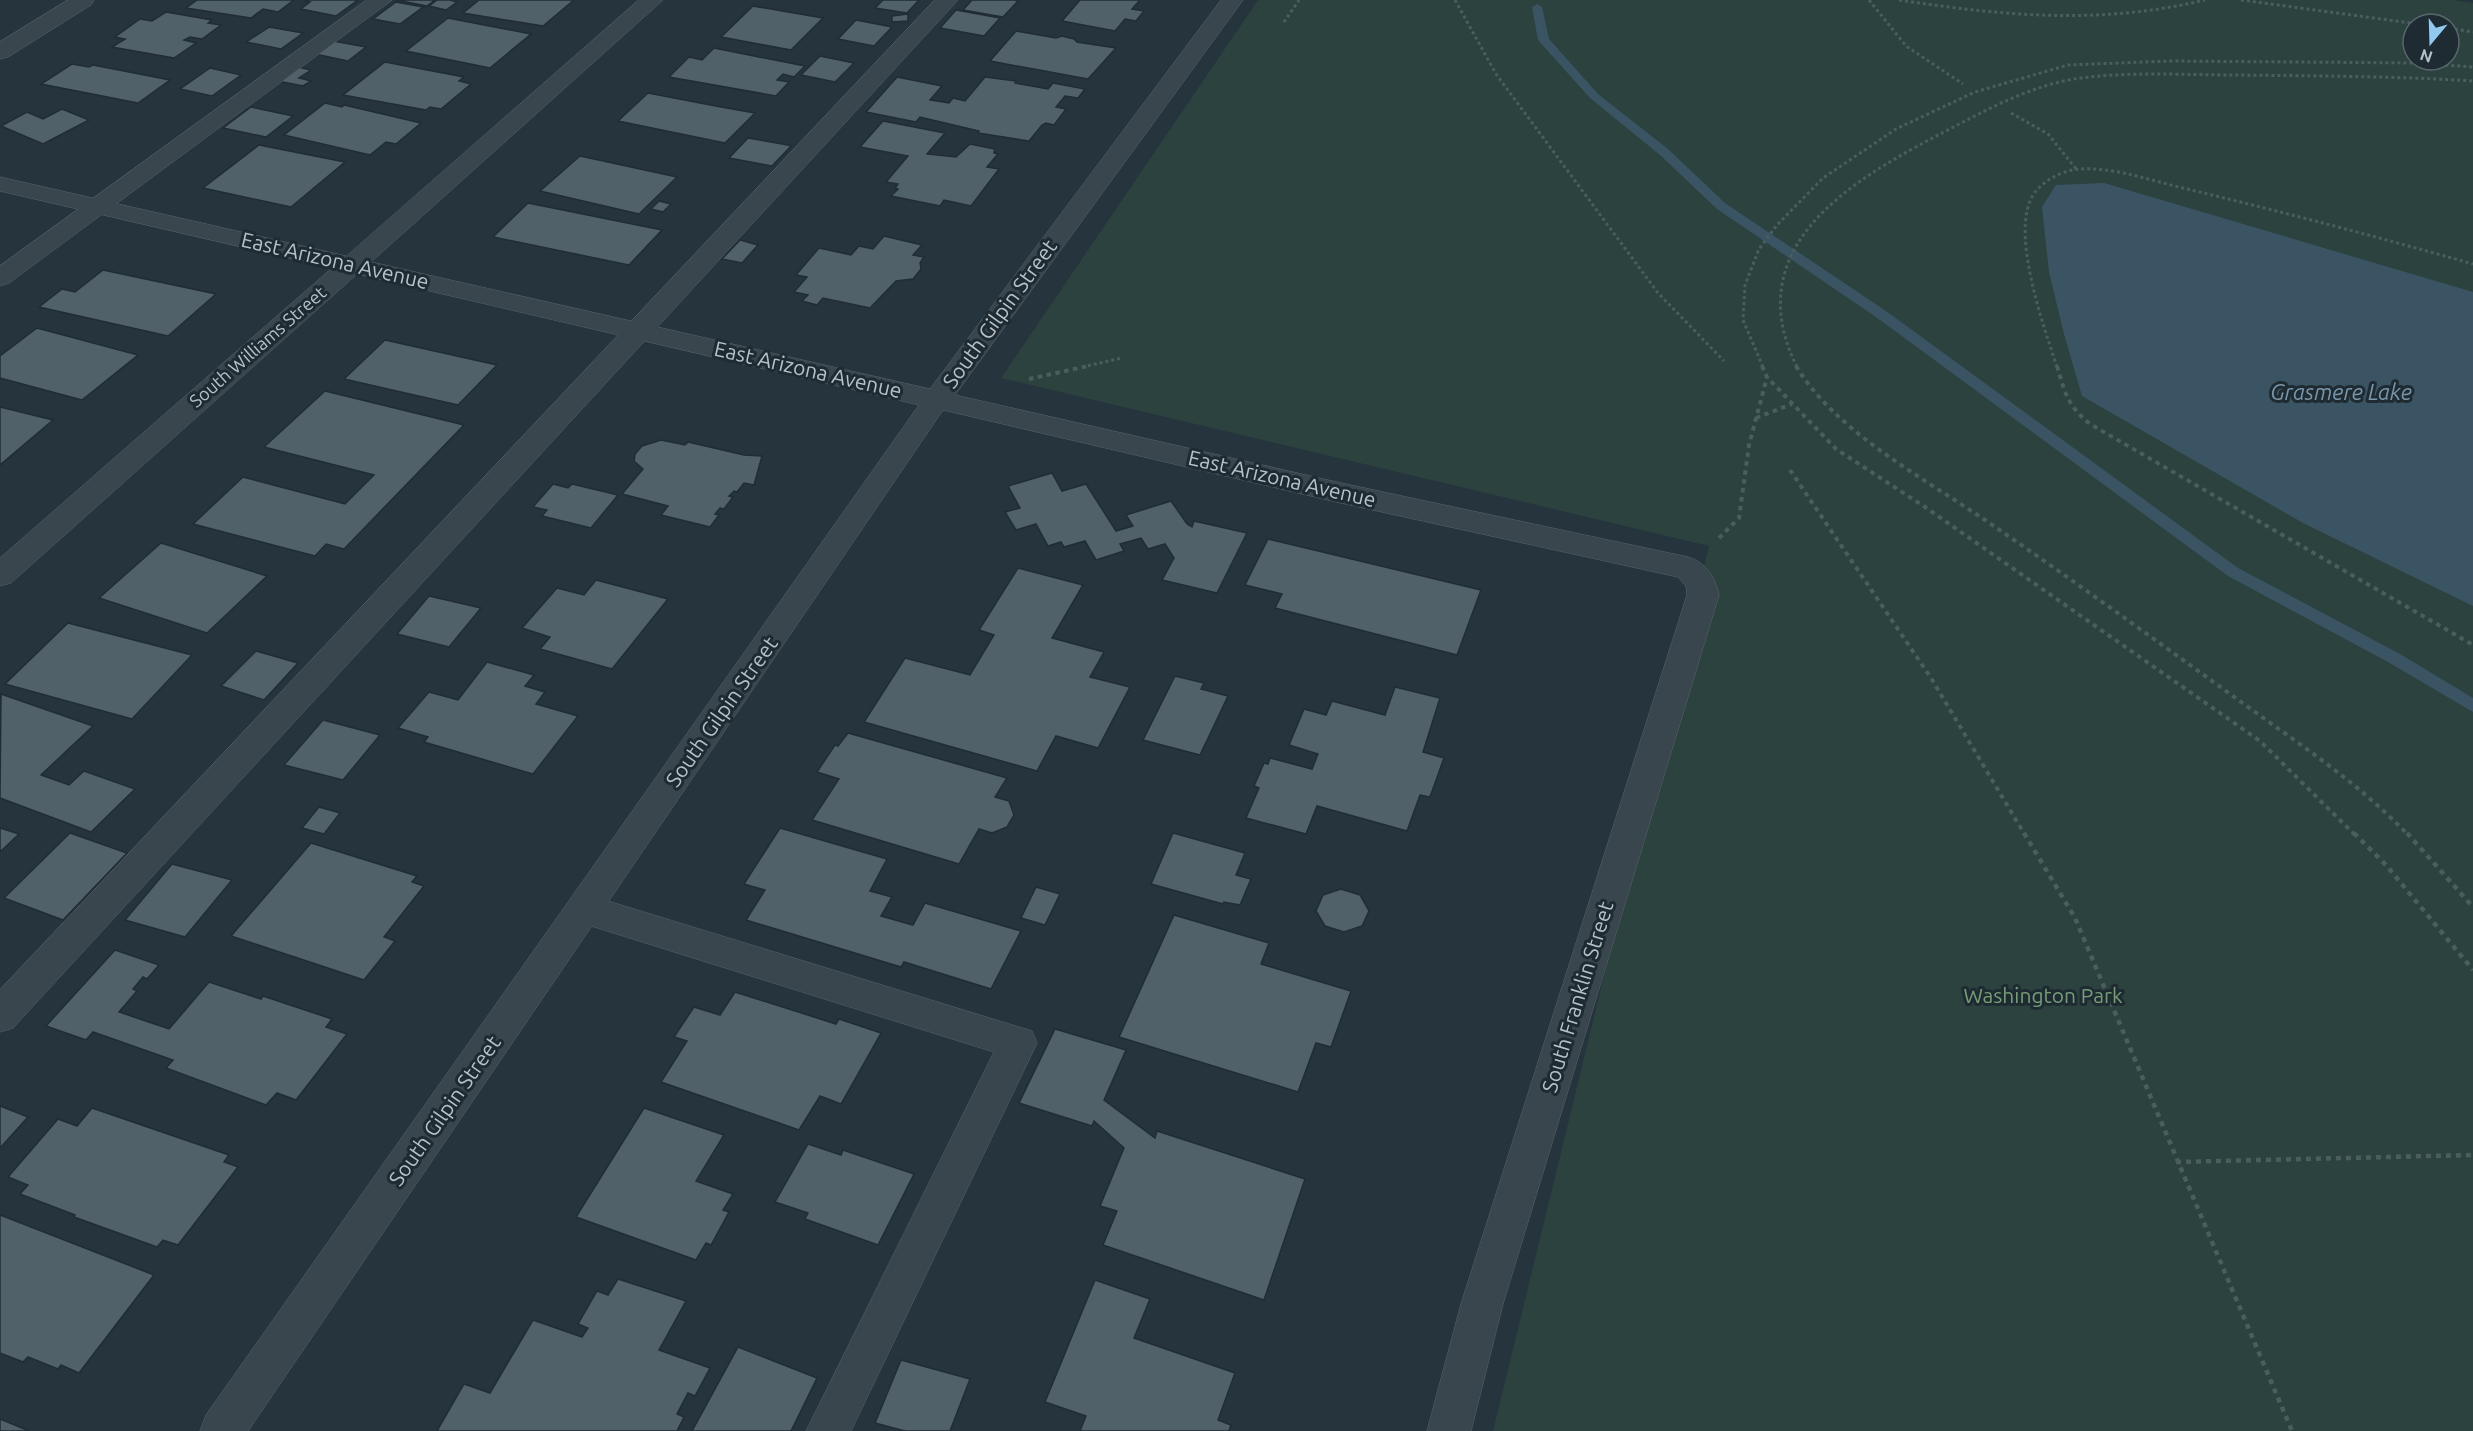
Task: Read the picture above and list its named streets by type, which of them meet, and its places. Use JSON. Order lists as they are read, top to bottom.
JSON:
{
  "streets": {
    "street": [
      "East Arizona Avenue",
      "South Gilpin Street",
      "South Williams Street",
      "South Franklin Street"
    ]
  },
  "crossings": [
    ["East Arizona Avenue", "South Gilpin Street"],
    ["East Arizona Avenue", "South Williams Street"],
    ["East Arizona Avenue", "South Franklin Street"]
  ],
  "water": ["Grasmere Lake"],
  "parks": ["Washington Park"],
  "north": "bottom"
}
